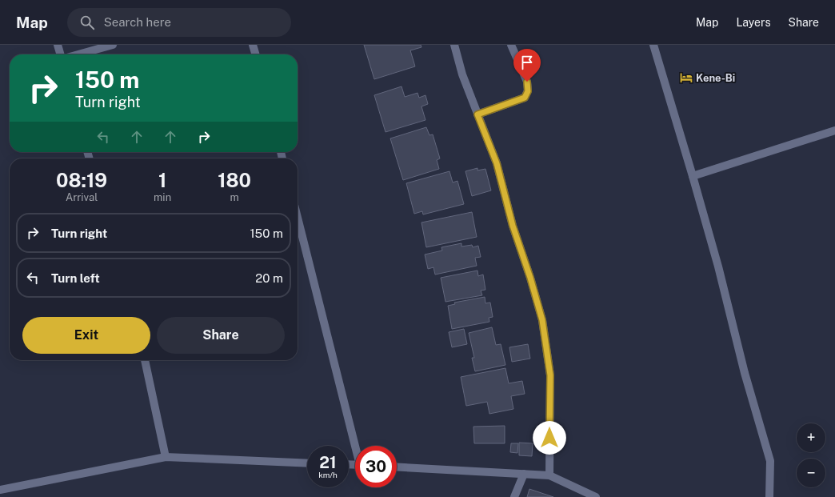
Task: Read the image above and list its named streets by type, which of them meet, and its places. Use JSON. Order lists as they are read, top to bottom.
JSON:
{
  "places": {
    "hotel": ["Kene-Bi"]
  },
  "page": {
    "header": "Map",
    "search": "Search here",
    "nav": ["Map", "Layers", "Share"],
    "turn": ["150 m", "Turn right"],
    "eta": [
      "08:19",
      "Arrival",
      "1",
      "min",
      "180",
      "m"
    ],
    "list": [
      {
        "name": "Turn right",
        "value": "150 m"
      },
      {
        "name": "Turn left",
        "value": "20 m"
      }
    ],
    "buttons": ["Exit", "Share"],
    "map_buttons": ["+", "−"],
    "speed": "21 km/h",
    "limit": "30"
  }
}
